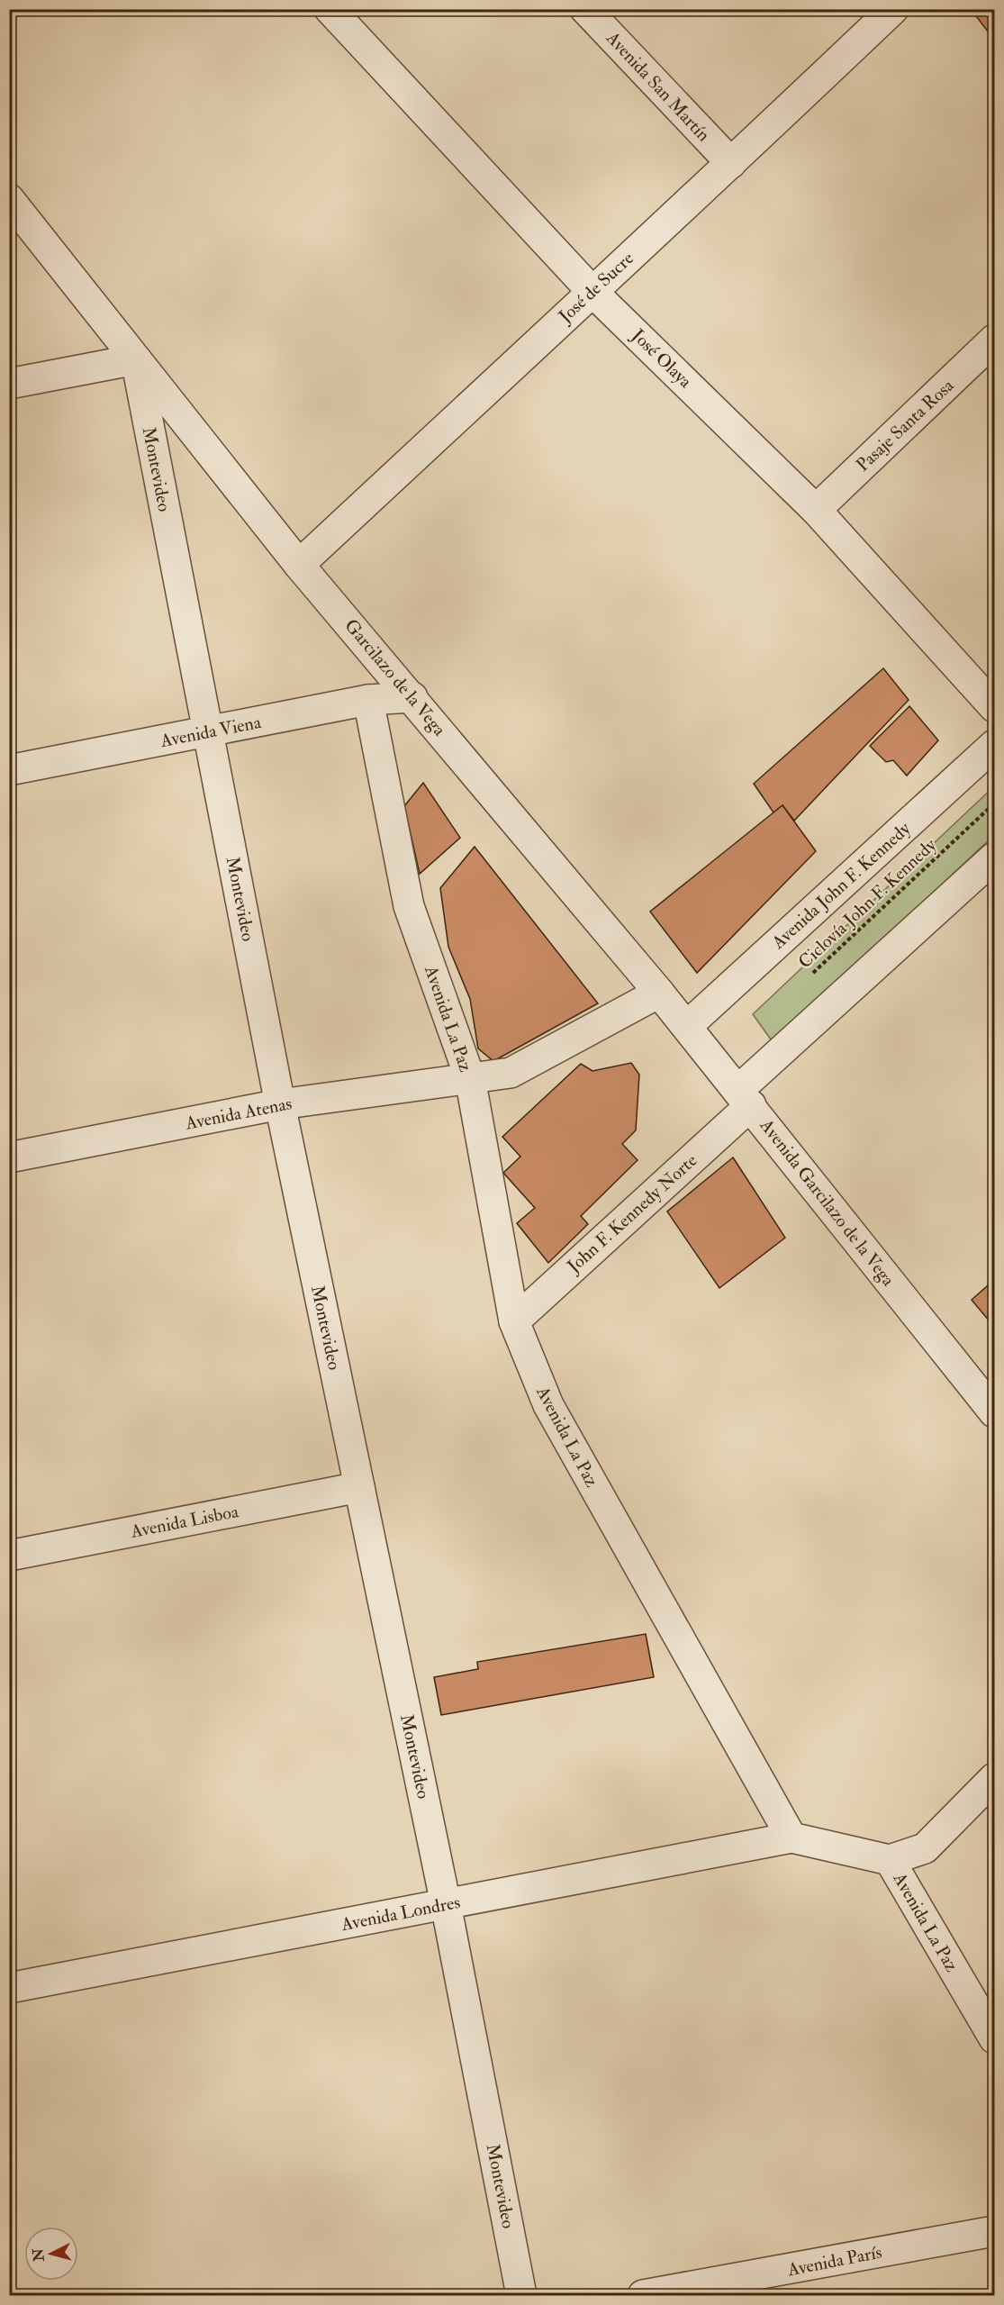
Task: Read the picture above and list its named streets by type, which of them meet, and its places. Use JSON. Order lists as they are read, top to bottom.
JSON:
{
  "streets": {
    "street": [
      "Avenida San Martín",
      "José de Sucre",
      "José Olaya",
      "Pasaje Santa Rosa",
      "Montevideo",
      "Garcilazo de la Vega",
      "Avenida Viena",
      "Avenida John F. Kennedy",
      "Avenida La Paz",
      "Avenida Atenas",
      "Avenida Garcilazo de la Vega",
      "John F. Kennedy Norte",
      "Avenida Lisboa",
      "Avenida Londres",
      "Avenida París"
    ],
    "path": ["Ciclovía John F. Kennedy"]
  },
  "crossings": [
    ["Avenida San Martín", "José de Sucre"],
    ["José de Sucre", "José Olaya"],
    ["José de Sucre", "Garcilazo de la Vega"],
    ["José Olaya", "Pasaje Santa Rosa"],
    ["Montevideo", "Garcilazo de la Vega"],
    ["Montevideo", "Avenida Viena"],
    ["Montevideo", "Avenida Atenas"],
    ["Montevideo", "Avenida Lisboa"],
    ["Montevideo", "Avenida Londres"],
    ["Garcilazo de la Vega", "Avenida Viena"],
    ["Garcilazo de la Vega", "Avenida Atenas"],
    ["Garcilazo de la Vega", "Avenida Garcilazo de la Vega"],
    ["Avenida Viena", "Avenida La Paz"],
    ["Avenida John F. Kennedy", "Avenida Garcilazo de la Vega"],
    ["Avenida La Paz", "Avenida Atenas"],
    ["Avenida La Paz", "John F. Kennedy Norte"],
    ["Avenida La Paz", "Avenida Londres"],
    ["Avenida Atenas", "Avenida Garcilazo de la Vega"],
    ["Avenida Garcilazo de la Vega", "John F. Kennedy Norte"]
  ],
  "north": "left"
}
